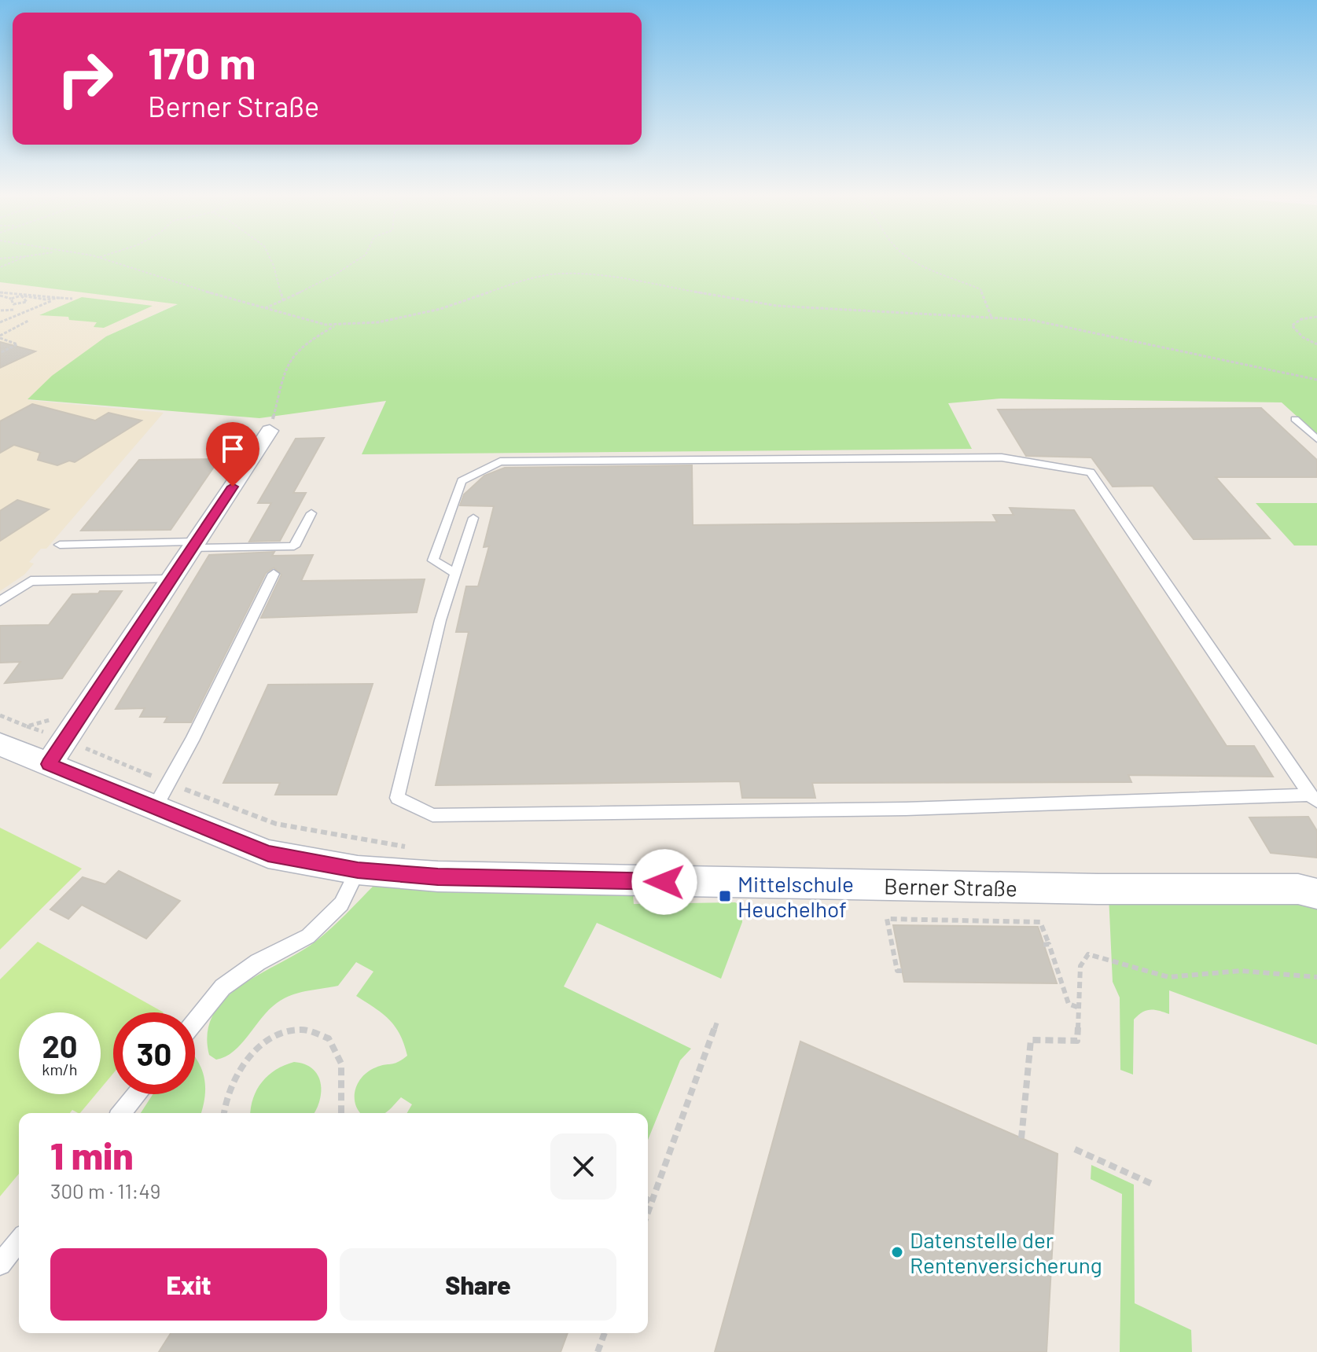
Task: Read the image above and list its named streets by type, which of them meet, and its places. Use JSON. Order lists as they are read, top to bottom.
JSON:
{
  "streets": {
    "street": ["Berner Straße"]
  },
  "places": {
    "transit": ["Mittelschule Heuchelhof"],
    "other": ["Datenstelle der Rentenversicherung"]
  },
  "page": {
    "turn": ["170 m", "Berner Straße"],
    "speed": "20 km/h",
    "limit": "30",
    "heading": ["1 min", "300 m · 11:49"],
    "buttons": ["Exit", "Share"]
  }
}
